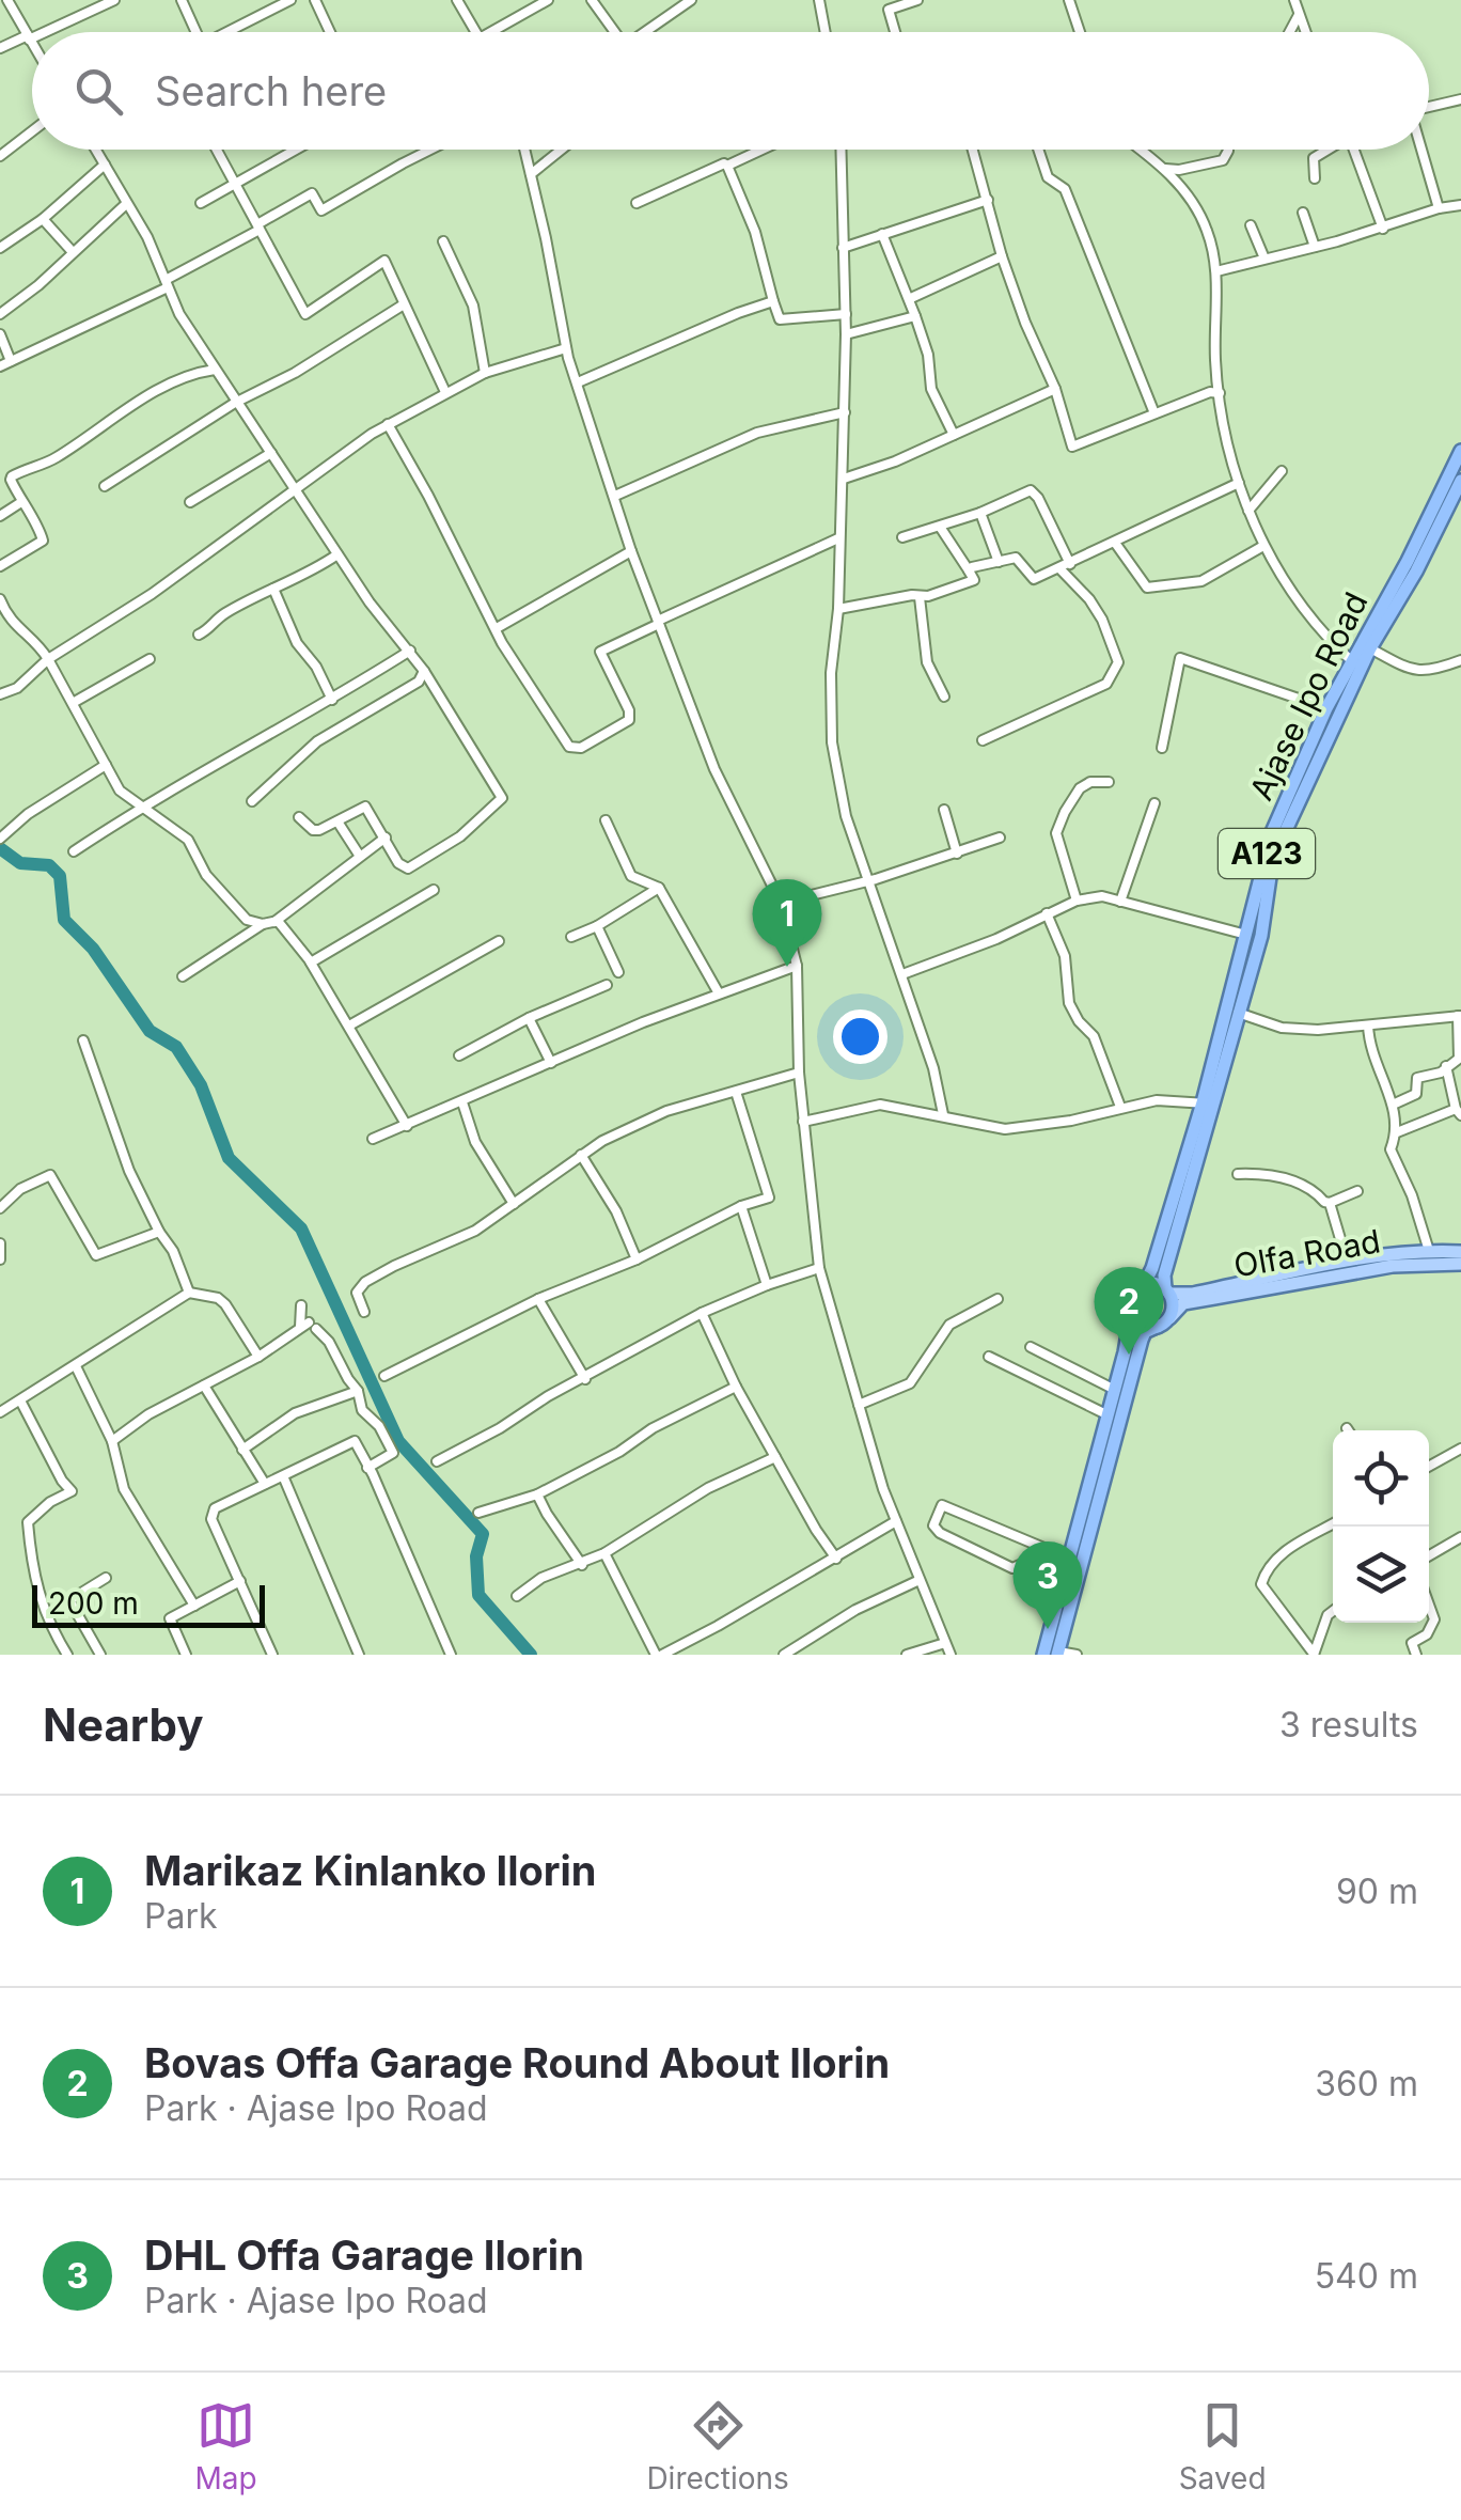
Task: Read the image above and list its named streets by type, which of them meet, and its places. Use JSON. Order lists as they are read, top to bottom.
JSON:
{
  "streets": {
    "highway": ["Ajase Ipo Road", "A123"],
    "main road": ["Olfa Road"]
  },
  "crossings": [
    ["Ajase Ipo Road", "A123"],
    ["Ajase Ipo Road", "Olfa Road"],
    ["A123", "Olfa Road"]
  ],
  "scale_bar": "200 m",
  "page": {
    "search": "Search here",
    "pins": ["1", "2", "3"],
    "scale": "200 m",
    "heading": ["Nearby", "3 results"],
    "list": [
      {
        "mark": "1",
        "name": "Marikaz Kinlanko Ilorin",
        "note": "Park",
        "value": "90 m"
      },
      {
        "mark": "2",
        "name": "Bovas Offa Garage Round About Ilorin",
        "note": "Park · Ajase Ipo Road",
        "value": "360 m"
      },
      {
        "mark": "3",
        "name": "DHL Offa Garage Ilorin",
        "note": "Park · Ajase Ipo Road",
        "value": "540 m"
      }
    ],
    "nav": ["Map", "Directions", "Saved"]
  }
}
